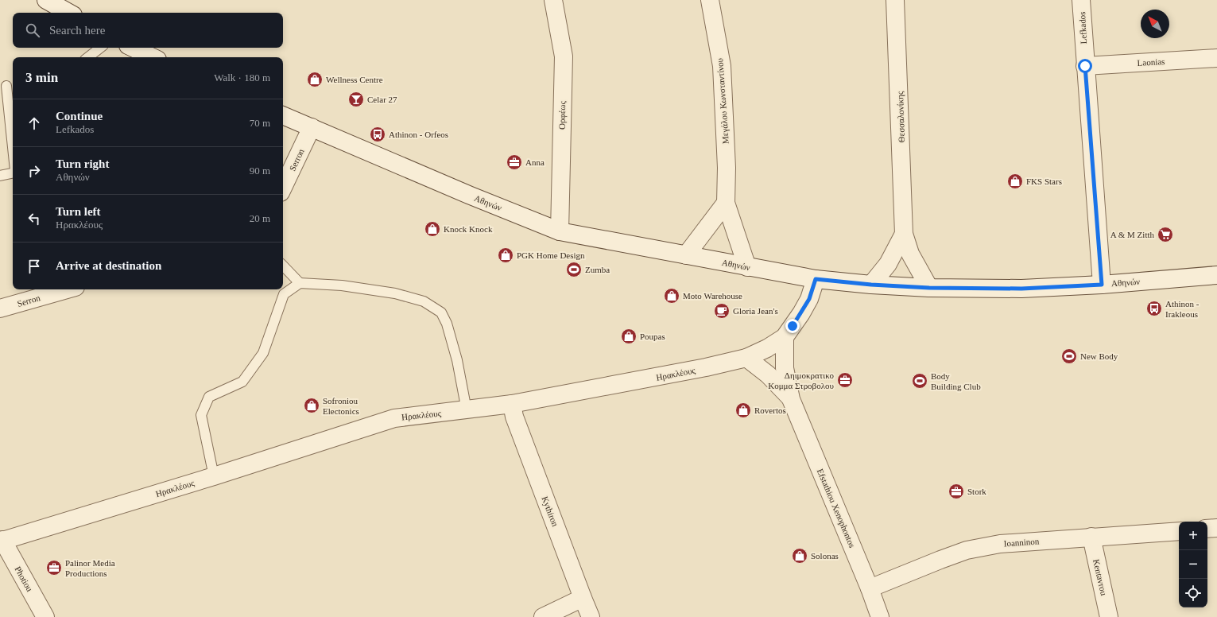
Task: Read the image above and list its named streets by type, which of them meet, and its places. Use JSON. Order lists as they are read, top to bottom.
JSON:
{
  "streets": {
    "street": [
      "Lefkados",
      "Laonias",
      "Μεγάλου Κωνσταντίνου",
      "Ορφέως",
      "Θεσσαλονίκης",
      "Serron",
      "Αθηνών",
      "Ηρακλέους",
      "Efstathiou Xenophontos",
      "Kythiron",
      "Ioanninon",
      "Kentavrou",
      "Photiou"
    ]
  },
  "crossings": [
    ["Lefkados", "Laonias"],
    ["Lefkados", "Αθηνών"],
    ["Μεγάλου Κωνσταντίνου", "Αθηνών"],
    ["Ορφέως", "Αθηνών"],
    ["Θεσσαλονίκης", "Αθηνών"],
    ["Serron", "Αθηνών"],
    ["Αθηνών", "Ηρακλέους"],
    ["Ηρακλέους", "Efstathiou Xenophontos"],
    ["Ηρακλέους", "Kythiron"],
    ["Ηρακλέους", "Photiou"],
    ["Efstathiou Xenophontos", "Ioanninon"],
    ["Ioanninon", "Kentavrou"]
  ],
  "places": {
    "shop": [
      "Wellness Centre",
      "FKS Stars",
      "Knock Knock",
      "PGK Home Design",
      "Moto Warehouse",
      "Poupas",
      "Sofroniou Electonics",
      "Rovertos",
      "Solonas"
    ],
    "bar": ["Celar 27"],
    "bus stop": ["Athinon - Orfeos", "Athinon - Irakleous"],
    "office": [
      "Anna",
      "Δηιμοκρατικο Κομμα Στροβολου",
      "Stork",
      "Palinor Media Productions"
    ],
    "supermarket": ["A & M Zitth"],
    "sports": ["Zumba", "New Body", "Body Building Club"],
    "cafe": ["Gloria Jean's"]
  },
  "north": "top left",
  "page": {
    "search": "Search here",
    "heading": ["3 min", "Walk · 180 m"],
    "list": [
      ["Continue", "Lefkados", "70 m"],
      ["Turn right", "Αθηνών", "90 m"],
      ["Turn left", "Ηρακλέους", "20 m"],
      "Arrive at destination"
    ],
    "map_buttons": ["+", "−"]
  }
}
